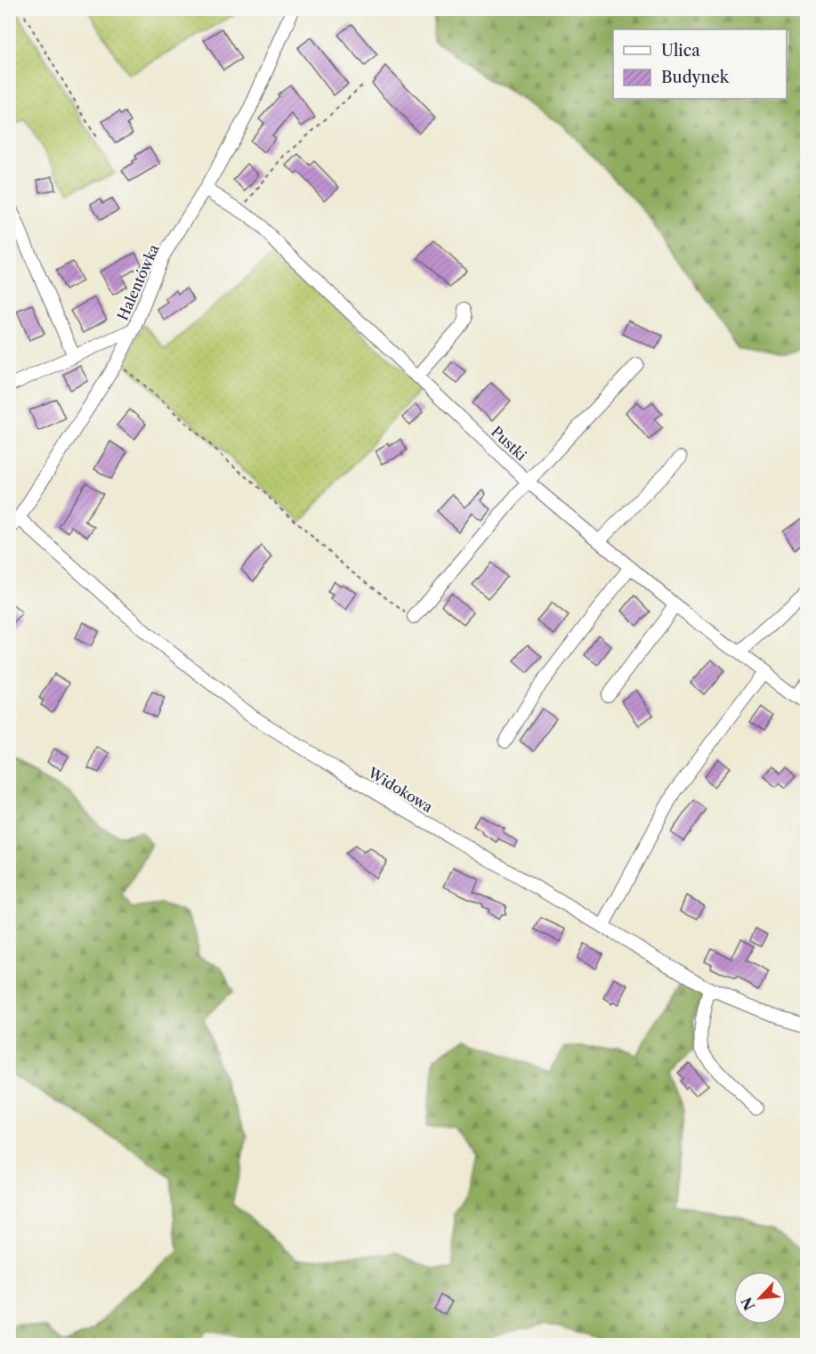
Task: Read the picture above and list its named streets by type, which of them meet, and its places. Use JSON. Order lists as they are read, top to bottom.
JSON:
{
  "streets": {
    "street": ["Halentówka", "Pustki", "Widokowa"]
  },
  "crossings": [
    ["Halentówka", "Pustki"],
    ["Halentówka", "Widokowa"]
  ],
  "legend": ["Ulica", "Budynek"],
  "north": "bottom left"
}
